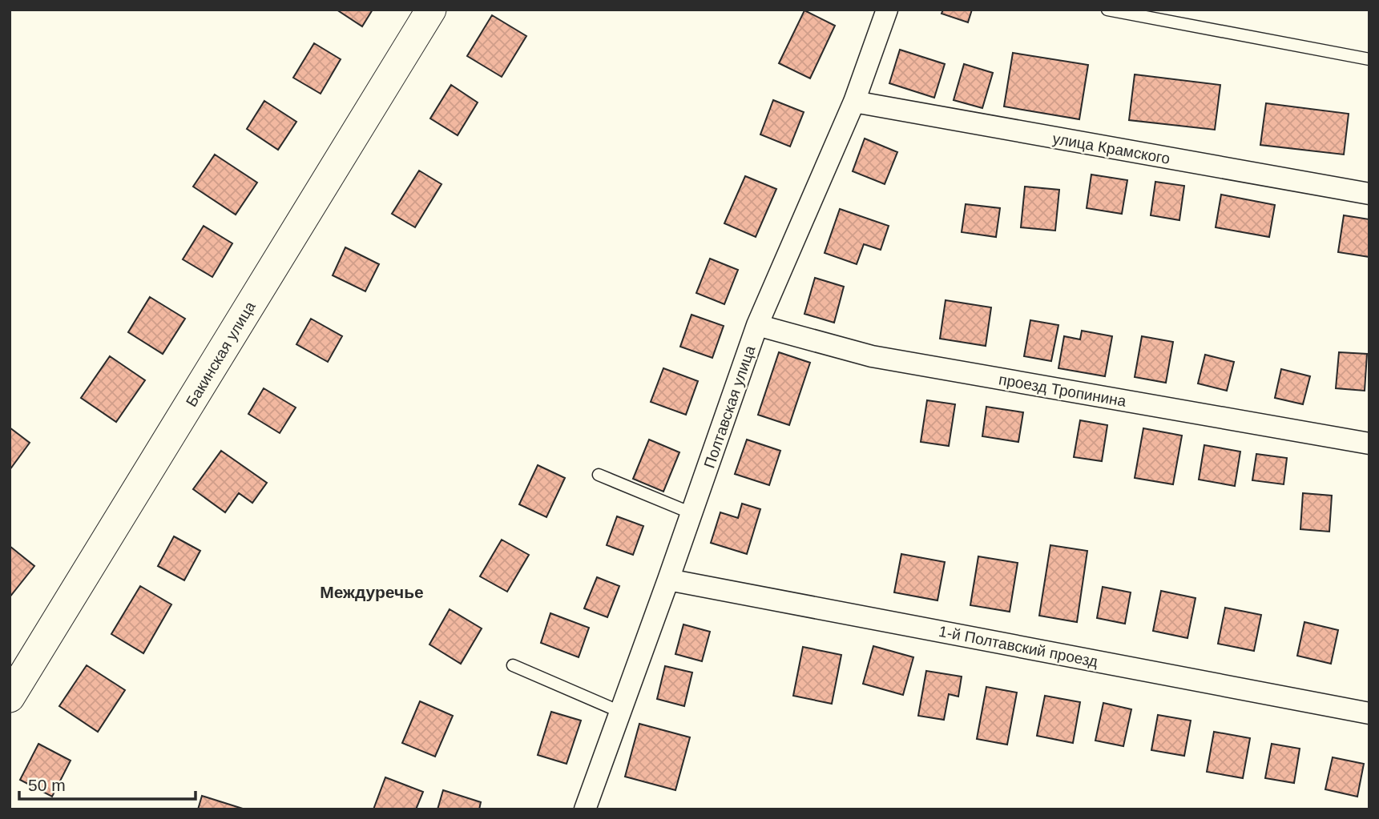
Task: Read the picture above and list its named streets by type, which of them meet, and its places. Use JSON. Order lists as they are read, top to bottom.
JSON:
{
  "streets": {
    "street": [
      "улица Крамского",
      "Бакинская улица",
      "проезд Тропинина",
      "Полтавская улица",
      "1-й Полтавский проезд"
    ]
  },
  "crossings": [
    ["улица Крамского", "Полтавская улица"],
    ["проезд Тропинина", "Полтавская улица"],
    ["Полтавская улица", "1-й Полтавский проезд"]
  ],
  "districts": ["Междуречье"],
  "scale_bar": "50 m"
}
